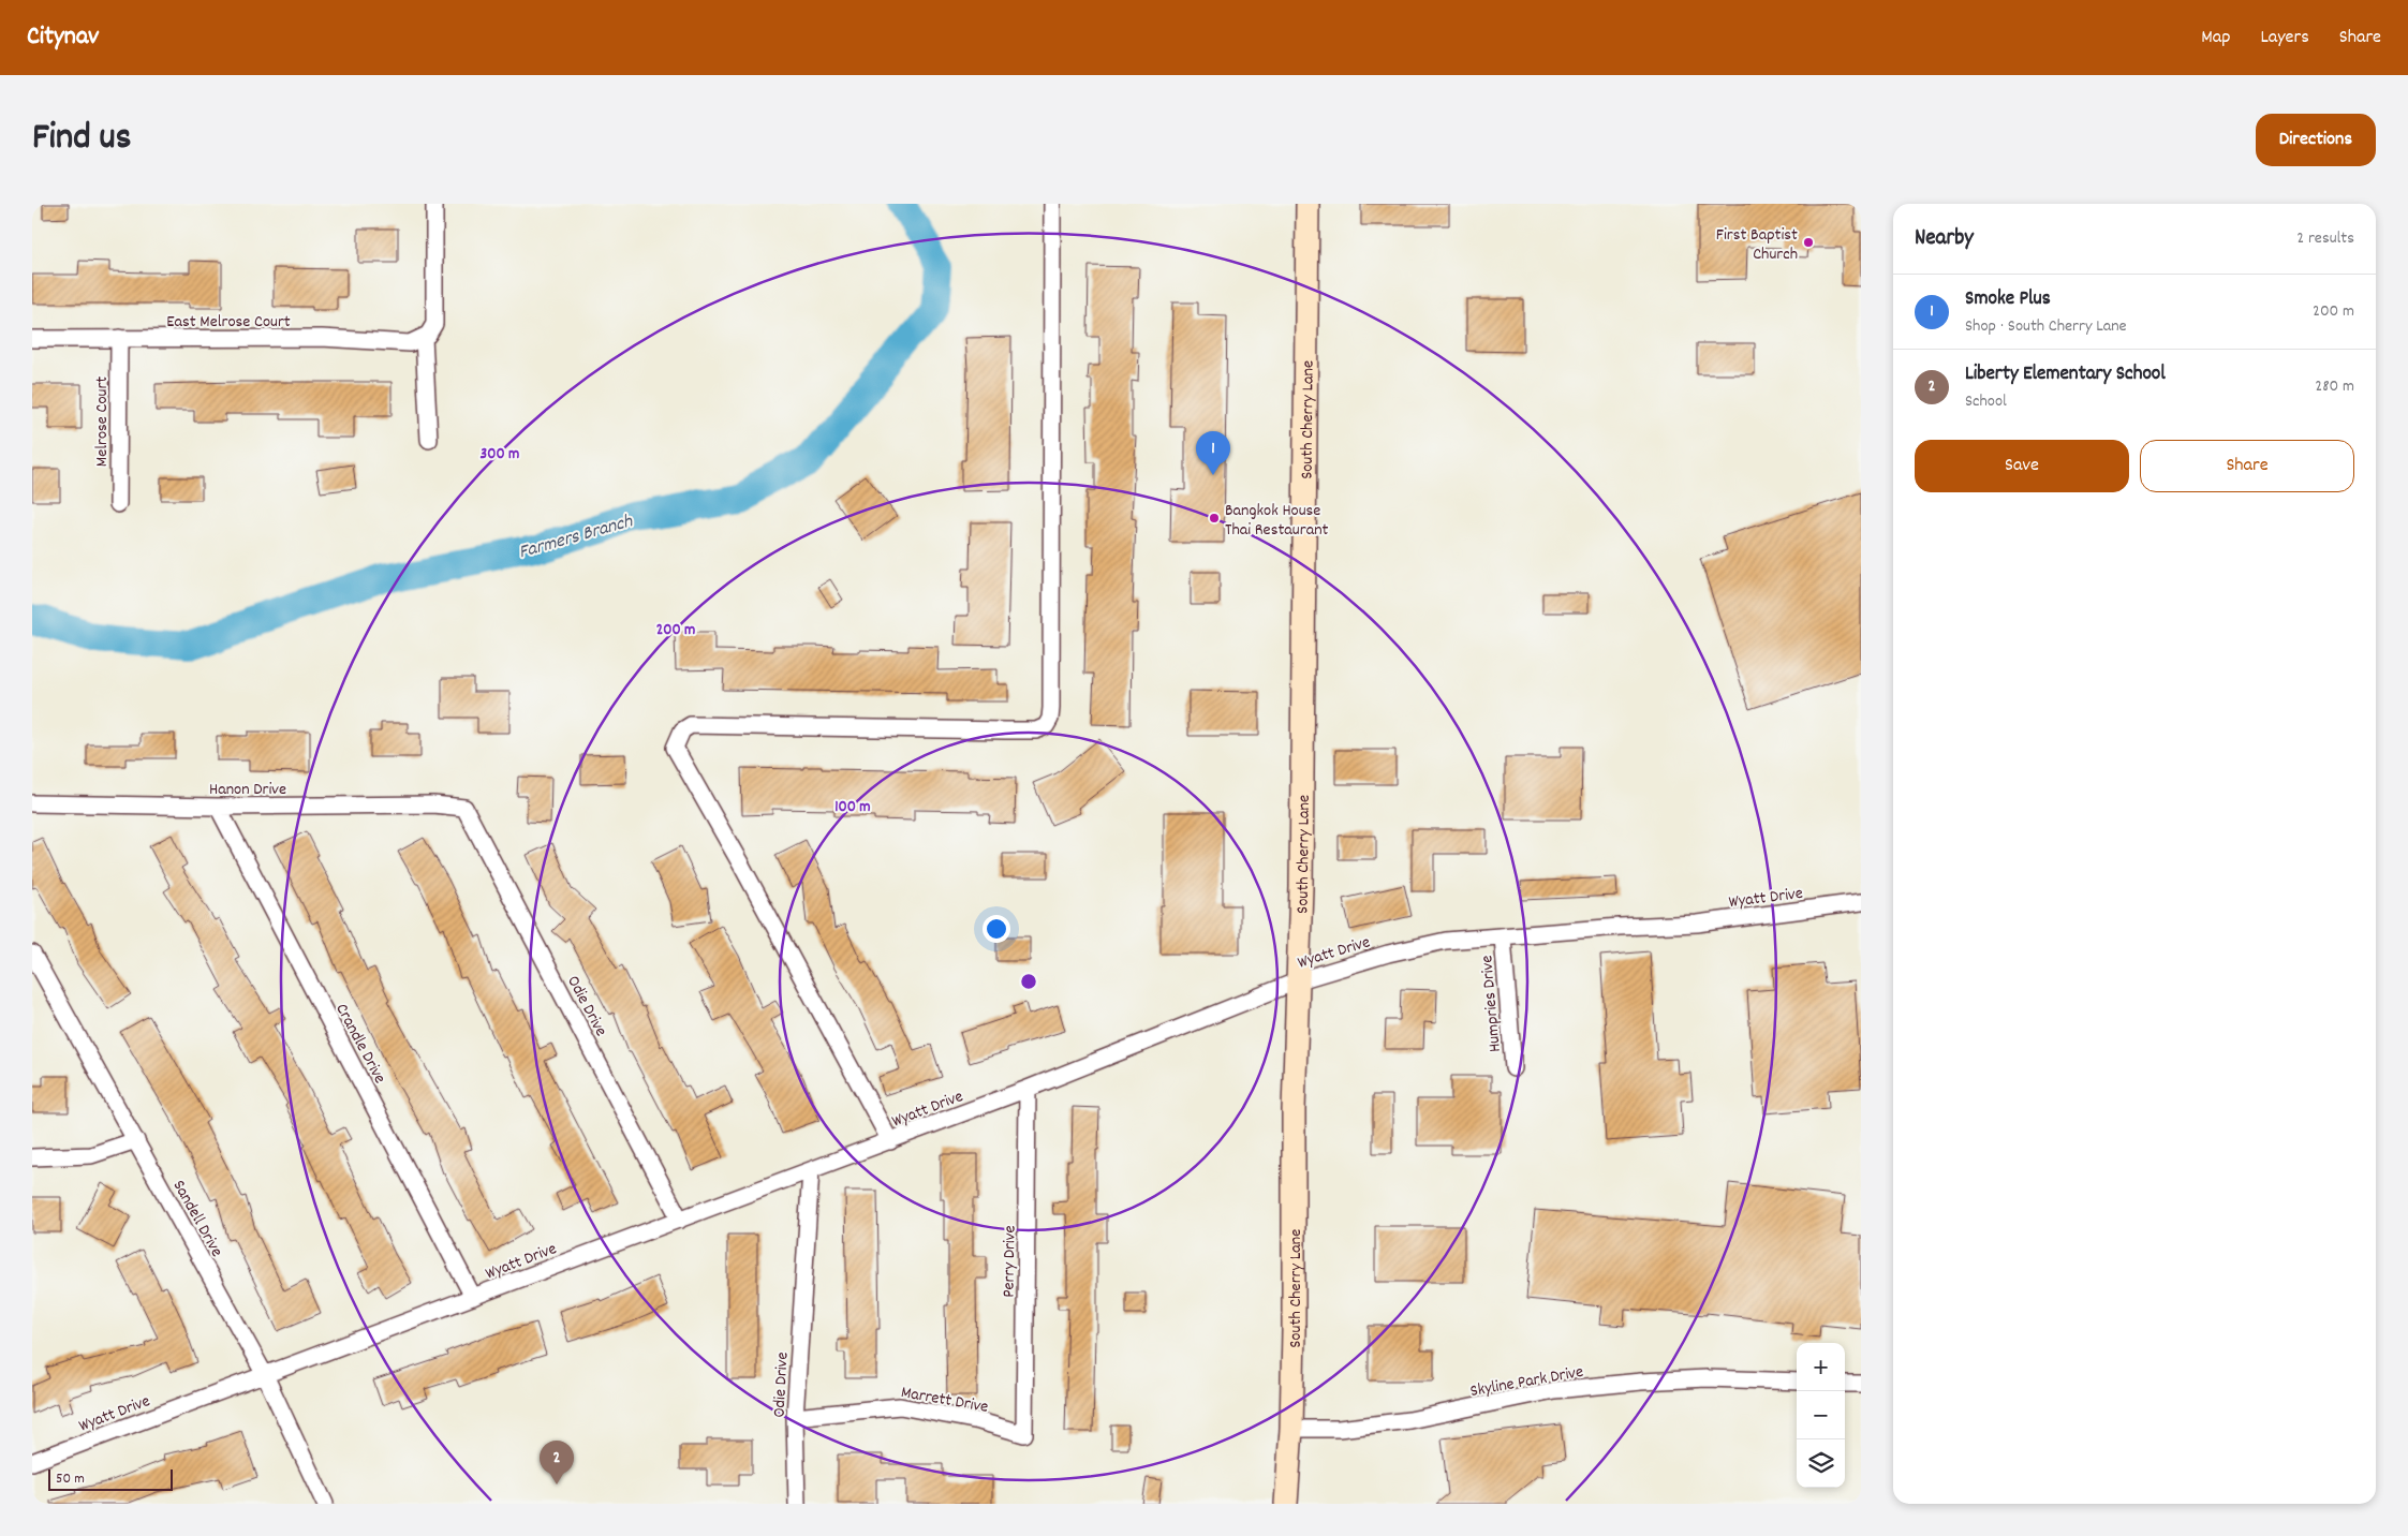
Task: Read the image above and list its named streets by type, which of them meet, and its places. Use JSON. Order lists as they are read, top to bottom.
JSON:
{
  "streets": {
    "street": [
      "East Melrose Court",
      "South Cherry Lane",
      "Melrose Court",
      "Hanon Drive",
      "Wyatt Drive",
      "Humpries Drive",
      "Odie Drive",
      "Crandle Drive",
      "Sandell Drive",
      "Perry Drive",
      "Skyline Park Drive",
      "Marrett Drive"
    ]
  },
  "crossings": [
    ["East Melrose Court", "Melrose Court"],
    ["South Cherry Lane", "Wyatt Drive"],
    ["South Cherry Lane", "Skyline Park Drive"],
    ["Hanon Drive", "Odie Drive"],
    ["Hanon Drive", "Crandle Drive"],
    ["Wyatt Drive", "Humpries Drive"],
    ["Wyatt Drive", "Odie Drive"],
    ["Wyatt Drive", "Crandle Drive"],
    ["Wyatt Drive", "Sandell Drive"],
    ["Wyatt Drive", "Perry Drive"],
    ["Odie Drive", "Marrett Drive"],
    ["Perry Drive", "Marrett Drive"]
  ],
  "water": ["Farmers Branch"],
  "places": ["First Baptist Church", "Bangkok House Thai Restaurant"],
  "scale_bar": "50 m",
  "page": {
    "header": "Citynav",
    "nav": ["Map", "Layers", "Share"],
    "title": "Find us",
    "buttons": [
      "Directions",
      ["Save", "Share"]
    ],
    "heading": ["Nearby", "2 results"],
    "list": [
      {
        "mark": "1",
        "name": "Smoke Plus",
        "note": "Shop · South Cherry Lane",
        "value": "200 m"
      },
      {
        "mark": "2",
        "name": "Liberty Elementary School",
        "note": "School",
        "value": "280 m"
      }
    ],
    "pins": ["1", "2"],
    "map_buttons": ["+", "−"],
    "scale": "50 m"
  },
  "rings": ["300 m", "200 m", "100 m"]
}
